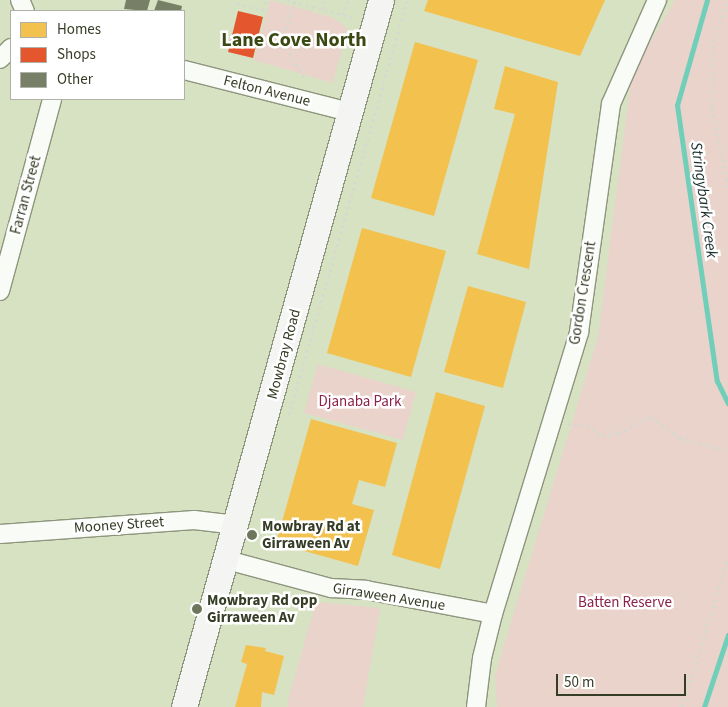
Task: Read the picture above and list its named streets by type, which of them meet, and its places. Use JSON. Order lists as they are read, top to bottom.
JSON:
{
  "streets": {
    "main road": ["Mowbray Road"],
    "street": [
      "Felton Avenue",
      "Farran Street",
      "Gordon Crescent",
      "Mooney Street",
      "Girraween Avenue"
    ]
  },
  "crossings": [
    ["Felton Avenue", "Mowbray Road"],
    ["Gordon Crescent", "Girraween Avenue"],
    ["Mowbray Road", "Mooney Street"],
    ["Mowbray Road", "Girraween Avenue"]
  ],
  "districts": ["Lane Cove North"],
  "water": ["Stringybark Creek"],
  "parks": ["Djanaba Park", "Batten Reserve"],
  "places": ["Mowbray Rd at Girraween Av", "Mowbray Rd opp Girraween Av"],
  "legend": ["Homes", "Shops", "Other"],
  "scale_bar": "50 m"
}
